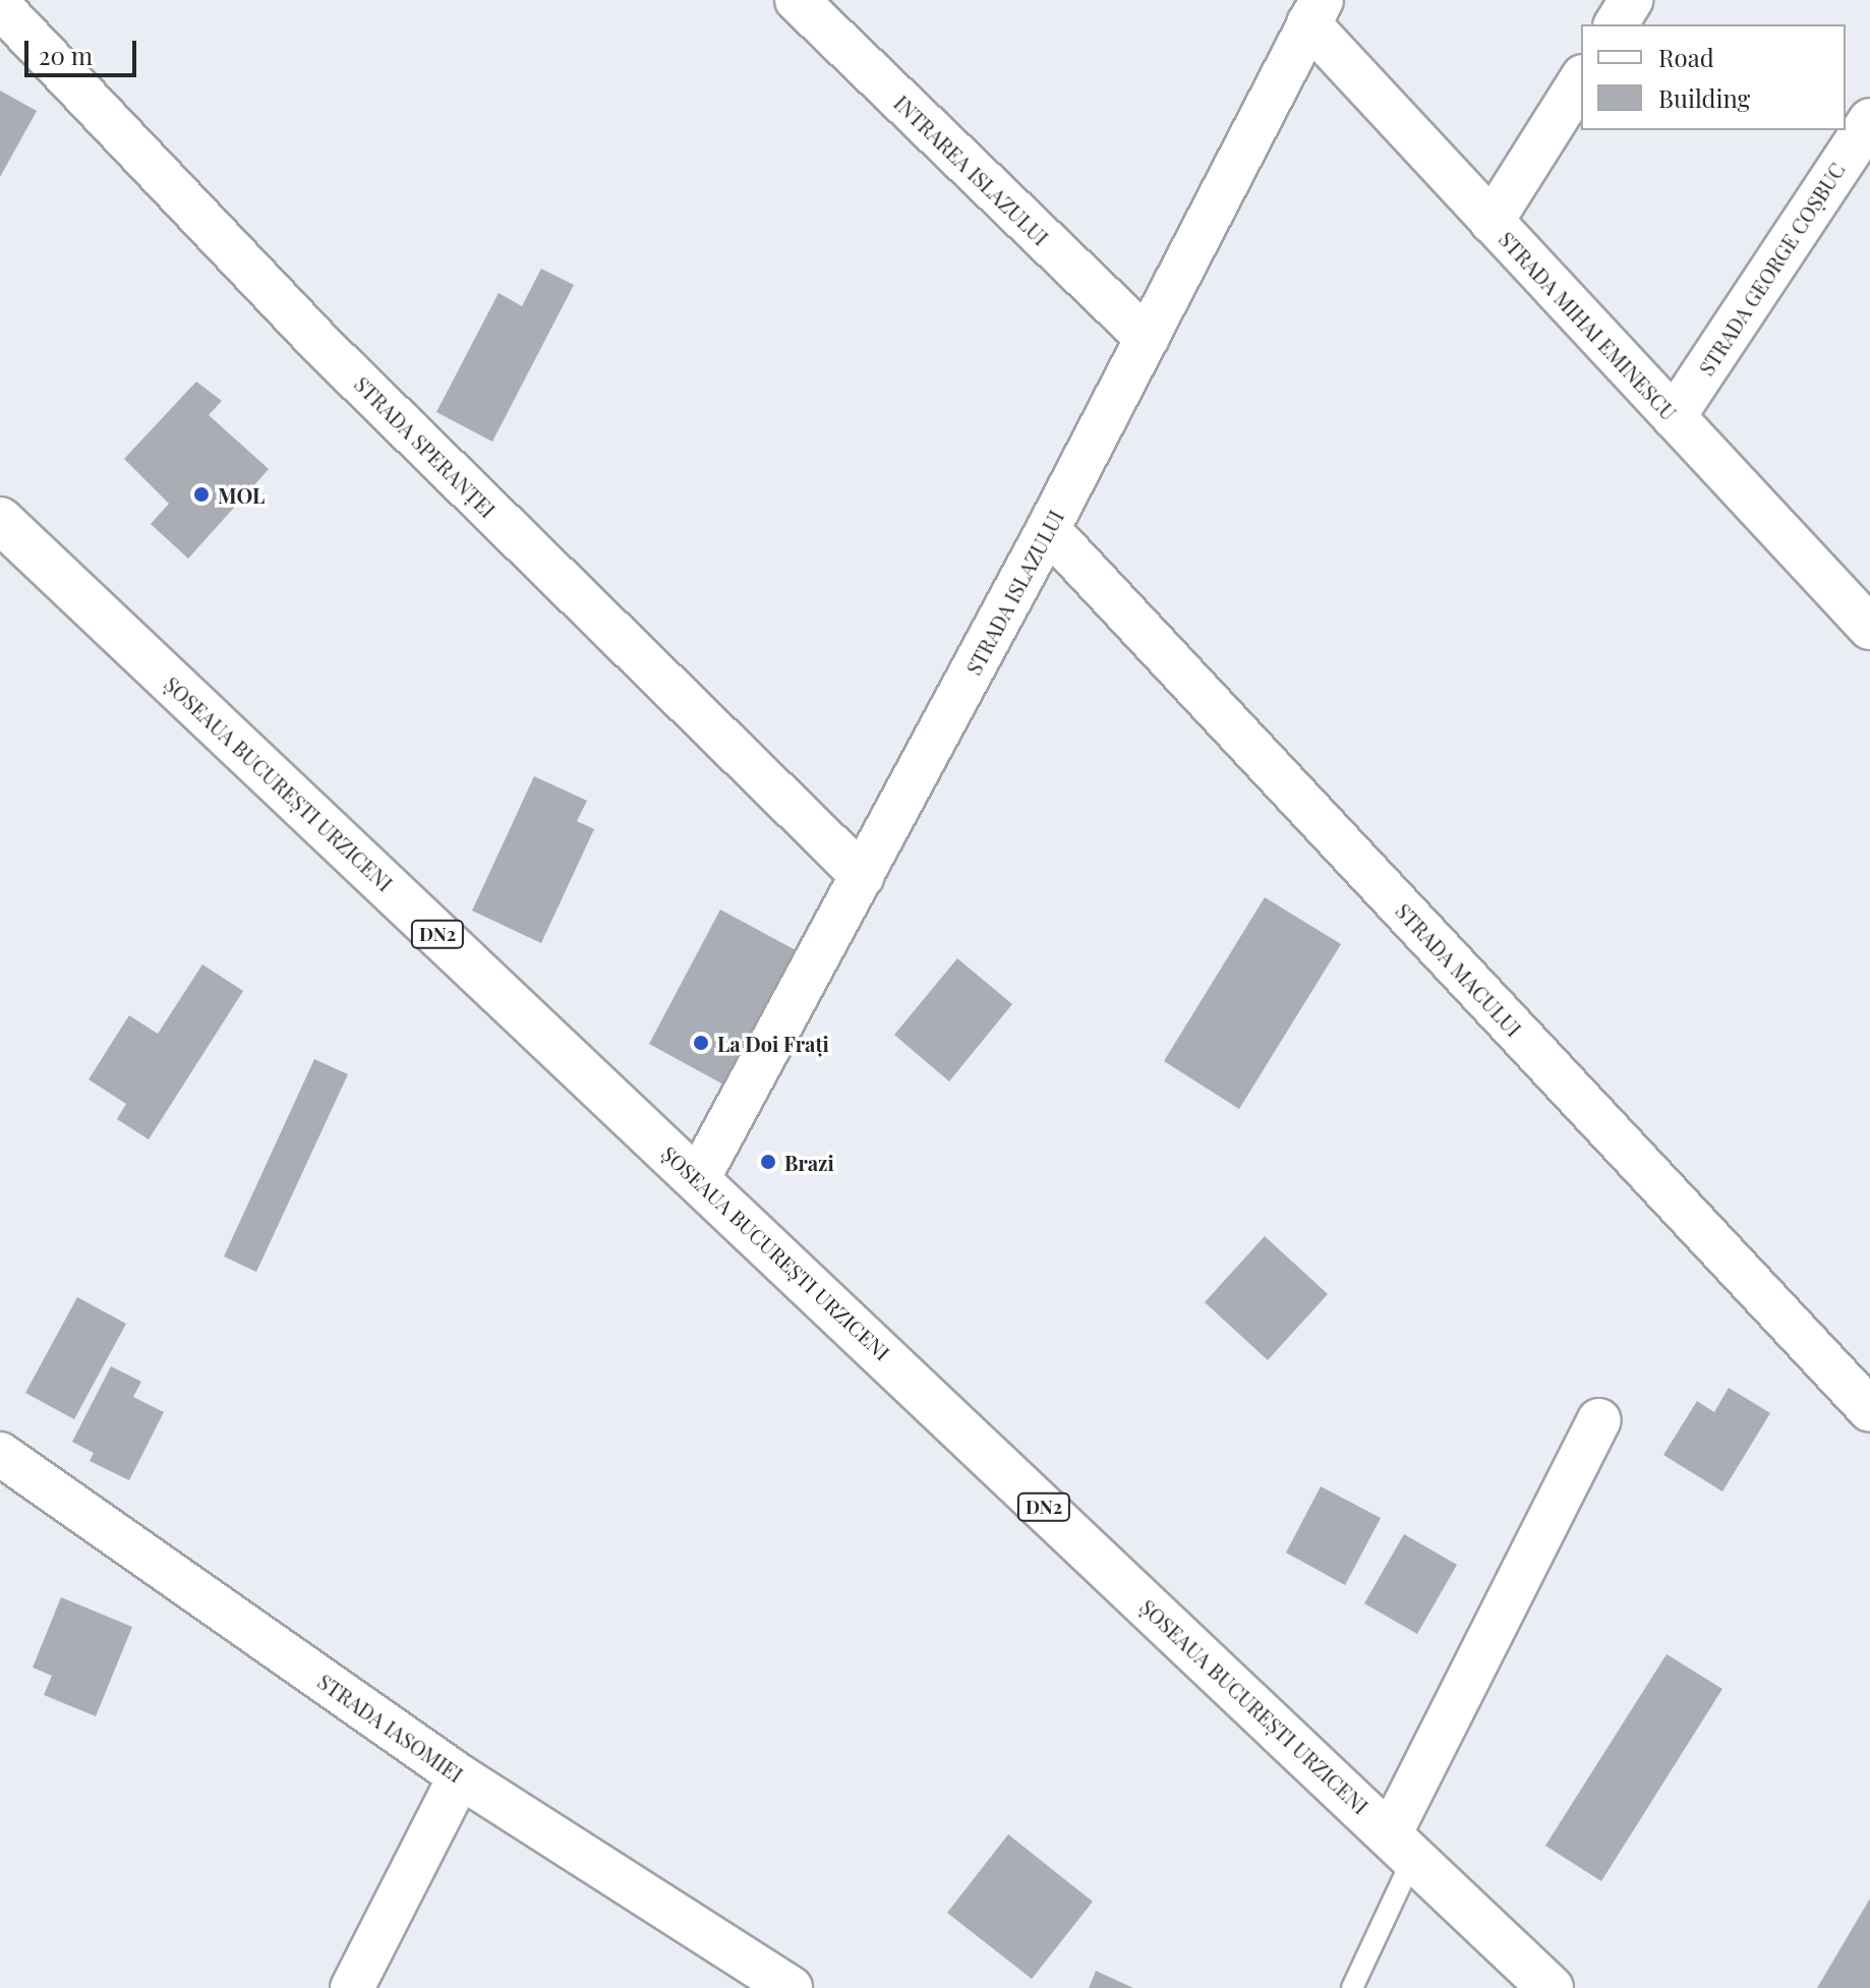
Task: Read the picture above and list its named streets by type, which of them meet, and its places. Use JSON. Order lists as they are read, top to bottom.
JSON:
{
  "streets": {
    "highway": ["ȘOSEAUA BUCUREȘTI URZICENI", "DN2"],
    "street": [
      "INTRAREA ISLAZULUI",
      "STRADA GEORGE COȘBUC",
      "STRADA MIHAI EMINESCU",
      "STRADA SPERANȚEI",
      "STRADA ISLAZULUI",
      "STRADA MACULUI",
      "STRADA IASOMIEI"
    ]
  },
  "crossings": [
    ["INTRAREA ISLAZULUI", "STRADA ISLAZULUI"],
    ["STRADA GEORGE COȘBUC", "STRADA MIHAI EMINESCU"],
    ["STRADA MIHAI EMINESCU", "STRADA ISLAZULUI"],
    ["STRADA SPERANȚEI", "STRADA ISLAZULUI"],
    ["STRADA ISLAZULUI", "ȘOSEAUA BUCUREȘTI URZICENI"],
    ["STRADA ISLAZULUI", "STRADA MACULUI"]
  ],
  "places": ["MOL", "La Doi Frați", "Brazi"],
  "legend": ["Road", "Building"],
  "scale_bar": "20 m"
}
